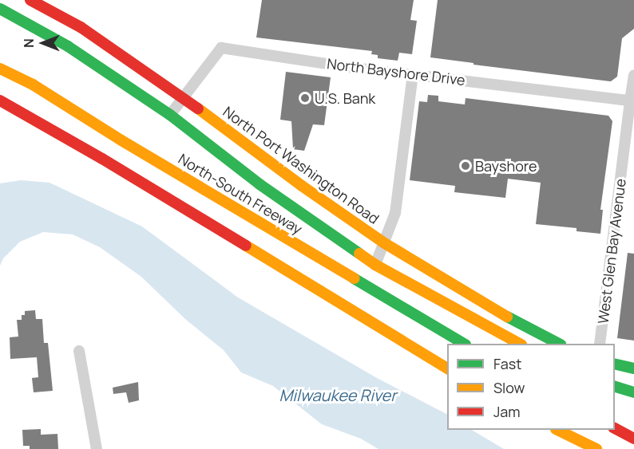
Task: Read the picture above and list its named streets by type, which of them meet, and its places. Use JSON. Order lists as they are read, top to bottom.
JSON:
{
  "streets": {
    "main road": ["North Port Washington Road", "North-South Freeway"],
    "street": ["North Bayshore Drive", "West Glen Bay Avenue"]
  },
  "crossings": [
    ["North Bayshore Drive", "North Port Washington Road"],
    ["North Bayshore Drive", "West Glen Bay Avenue"]
  ],
  "water": ["Milwaukee River"],
  "places": ["U.S. Bank", "Bayshore"],
  "legend": ["Fast", "Slow", "Jam"],
  "north": "left"
}
